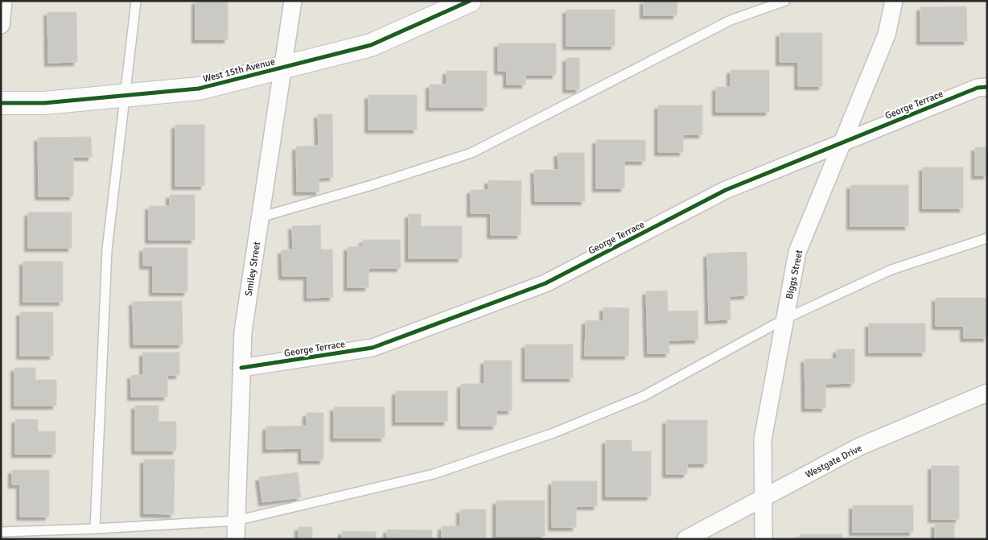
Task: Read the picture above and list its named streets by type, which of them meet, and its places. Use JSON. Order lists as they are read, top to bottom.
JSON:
{
  "streets": {
    "street": [
      "West 15th Avenue",
      "George Terrace",
      "Smiley Street",
      "Biggs Street",
      "Westgate Drive"
    ]
  },
  "crossings": [
    ["West 15th Avenue", "Smiley Street"],
    ["George Terrace", "Smiley Street"],
    ["George Terrace", "Biggs Street"],
    ["Biggs Street", "Westgate Drive"]
  ]
}
